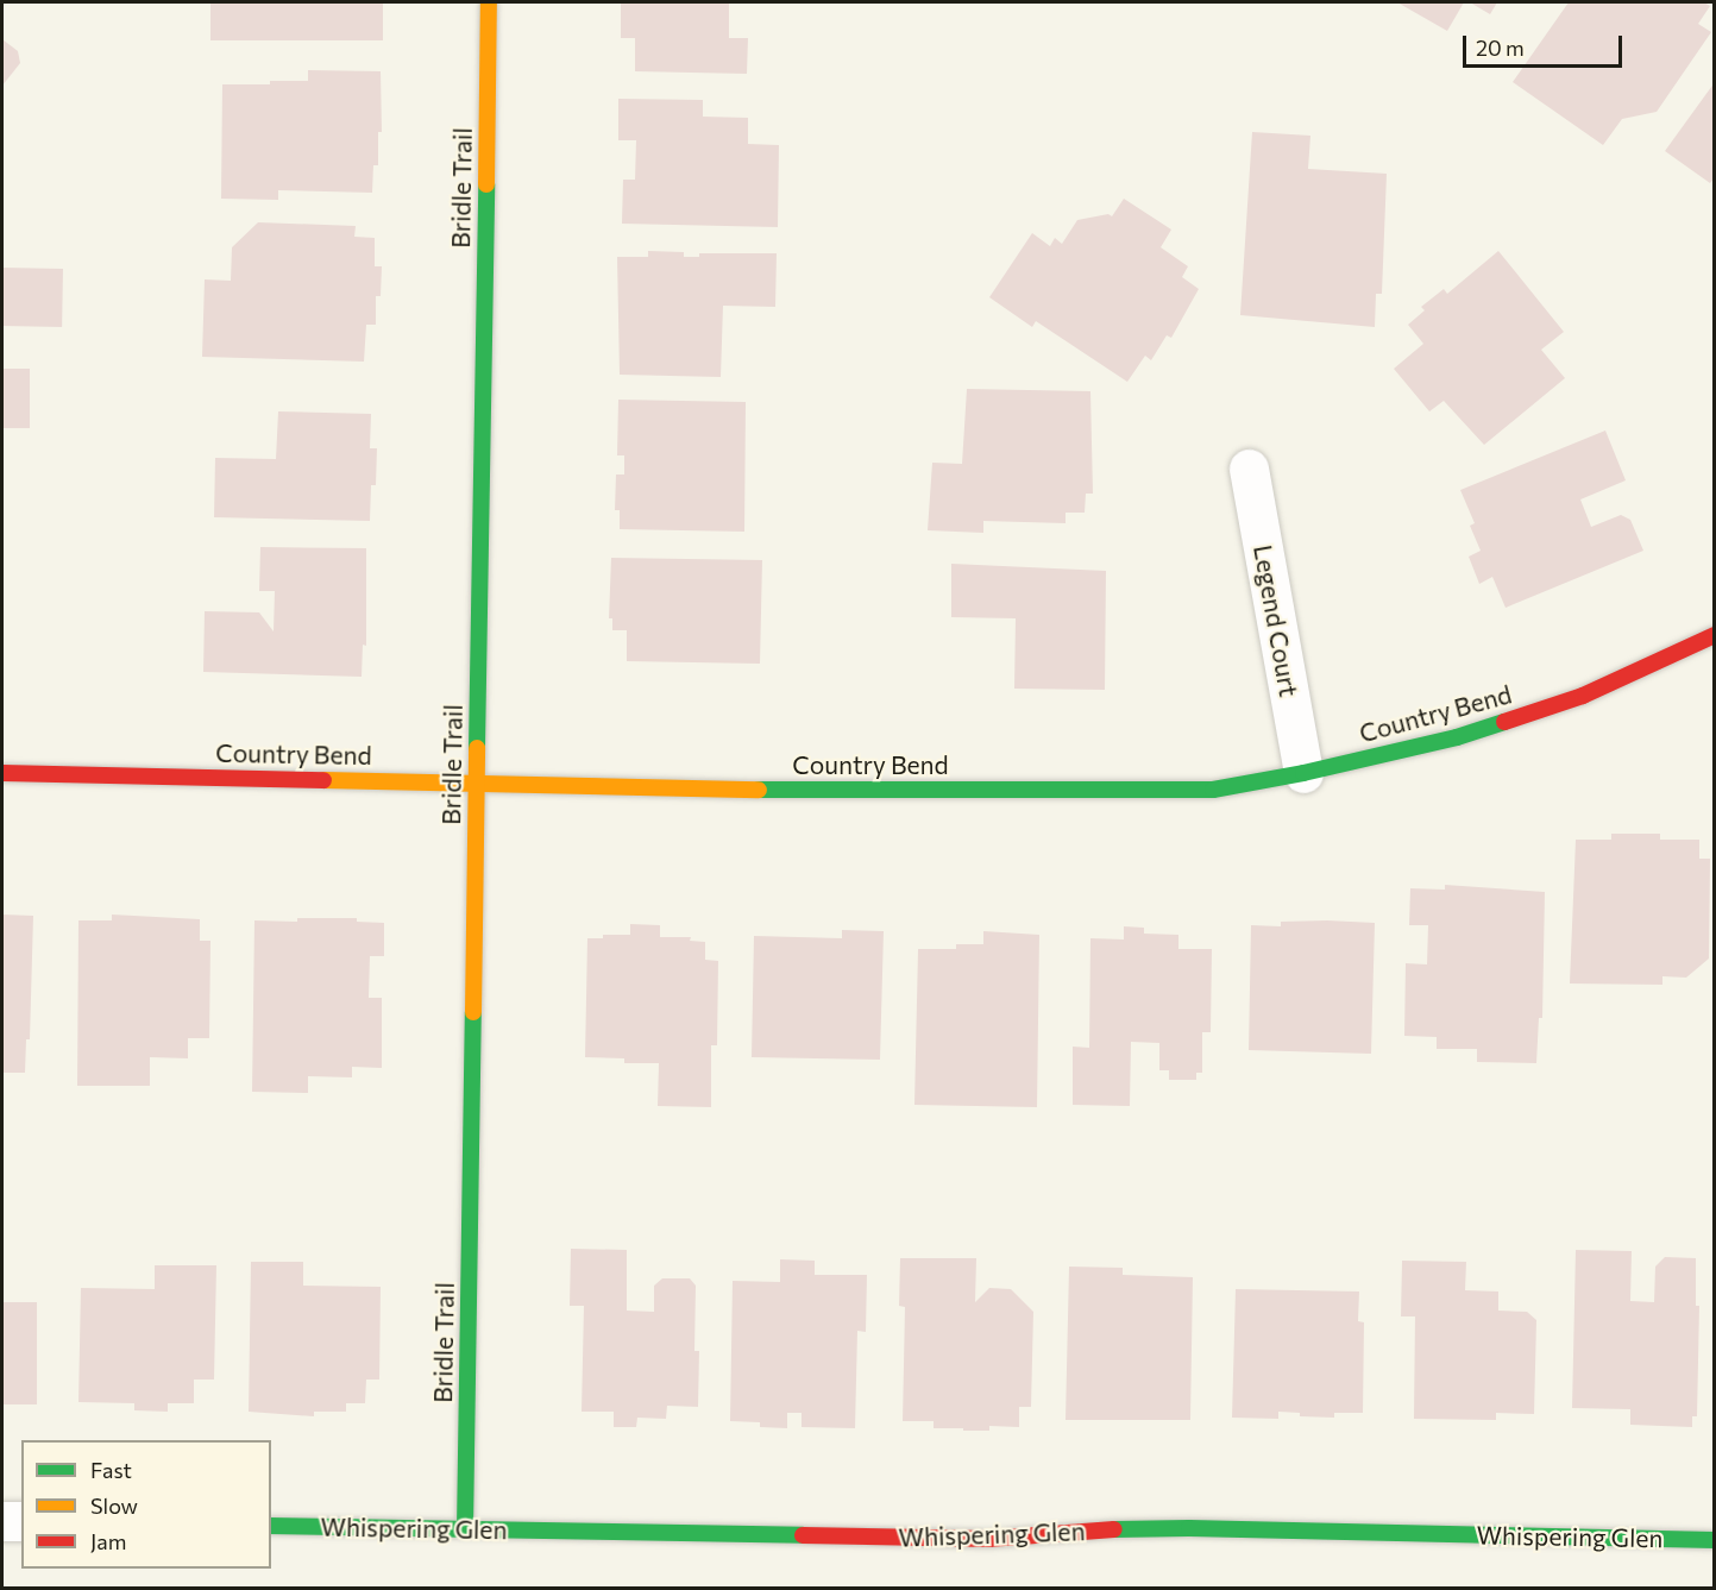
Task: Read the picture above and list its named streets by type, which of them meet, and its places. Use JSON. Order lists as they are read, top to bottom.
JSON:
{
  "streets": {
    "street": [
      "Bridle Trail",
      "Legend Court",
      "Country Bend",
      "Whispering Glen"
    ]
  },
  "crossings": [
    ["Bridle Trail", "Country Bend"],
    ["Bridle Trail", "Whispering Glen"],
    ["Legend Court", "Country Bend"]
  ],
  "legend": ["Fast", "Slow", "Jam"],
  "scale_bar": "20 m"
}
